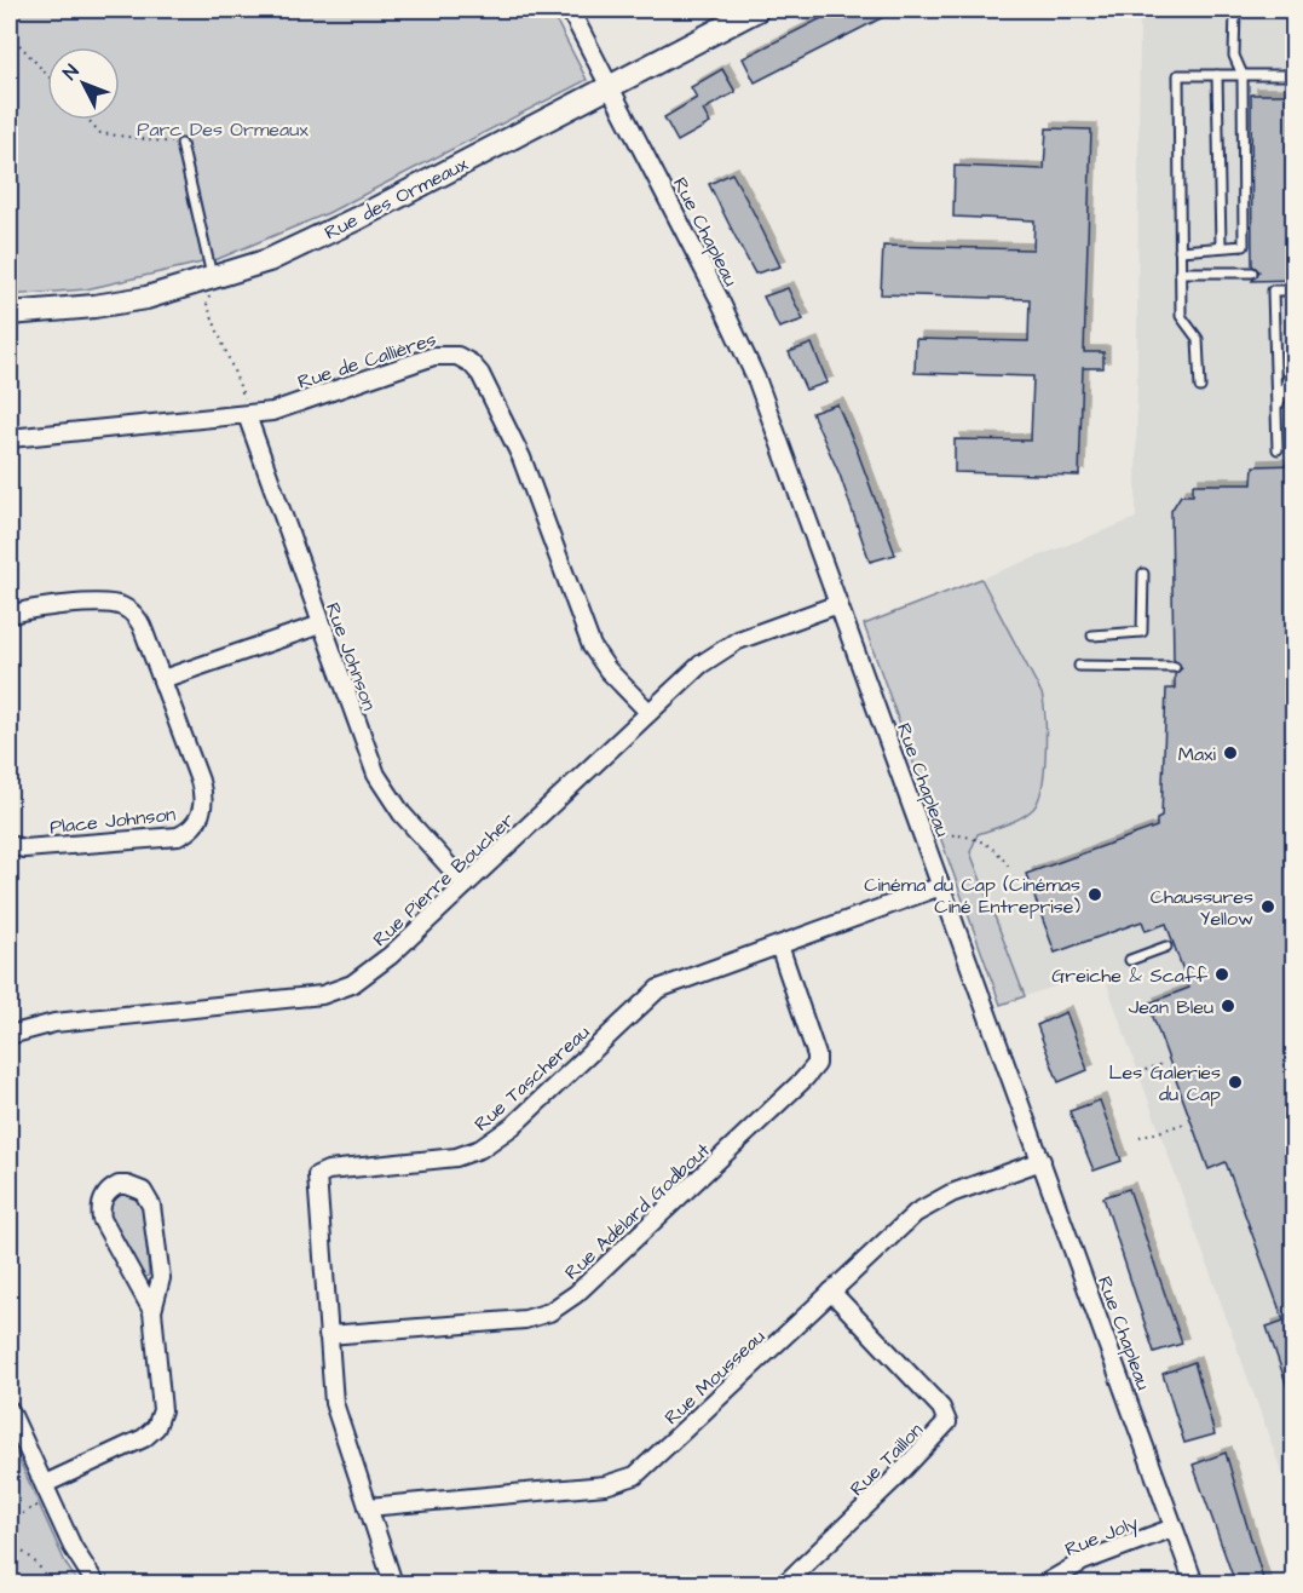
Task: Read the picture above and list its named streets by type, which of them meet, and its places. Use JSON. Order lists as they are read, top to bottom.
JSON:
{
  "streets": {
    "street": [
      "Rue des Ormeaux",
      "Rue Chapleau",
      "Rue de Callières",
      "Rue Johnson",
      "Place Johnson",
      "Rue Pierre Boucher",
      "Rue Taschereau",
      "Rue Adélard Godbout",
      "Rue Mousseau",
      "Rue Taillon",
      "Rue Joly"
    ]
  },
  "crossings": [
    ["Rue des Ormeaux", "Rue Chapleau"],
    ["Rue Chapleau", "Rue Pierre Boucher"],
    ["Rue Chapleau", "Rue Taschereau"],
    ["Rue Chapleau", "Rue Mousseau"],
    ["Rue Chapleau", "Rue Joly"],
    ["Rue de Callières", "Rue Johnson"],
    ["Rue de Callières", "Rue Pierre Boucher"],
    ["Rue Johnson", "Rue Pierre Boucher"],
    ["Rue Taschereau", "Rue Adélard Godbout"],
    ["Rue Taschereau", "Rue Mousseau"],
    ["Rue Mousseau", "Rue Taillon"]
  ],
  "parks": ["Parc Des Ormeaux"],
  "places": [
    "Maxi",
    "Cinéma du Cap (Cinémas Ciné Entreprise)",
    "Chaussures Yellow",
    "Greiche & Scaff",
    "Jean Bleu",
    "Les Galeries du Cap"
  ],
  "north": "top left"
}
